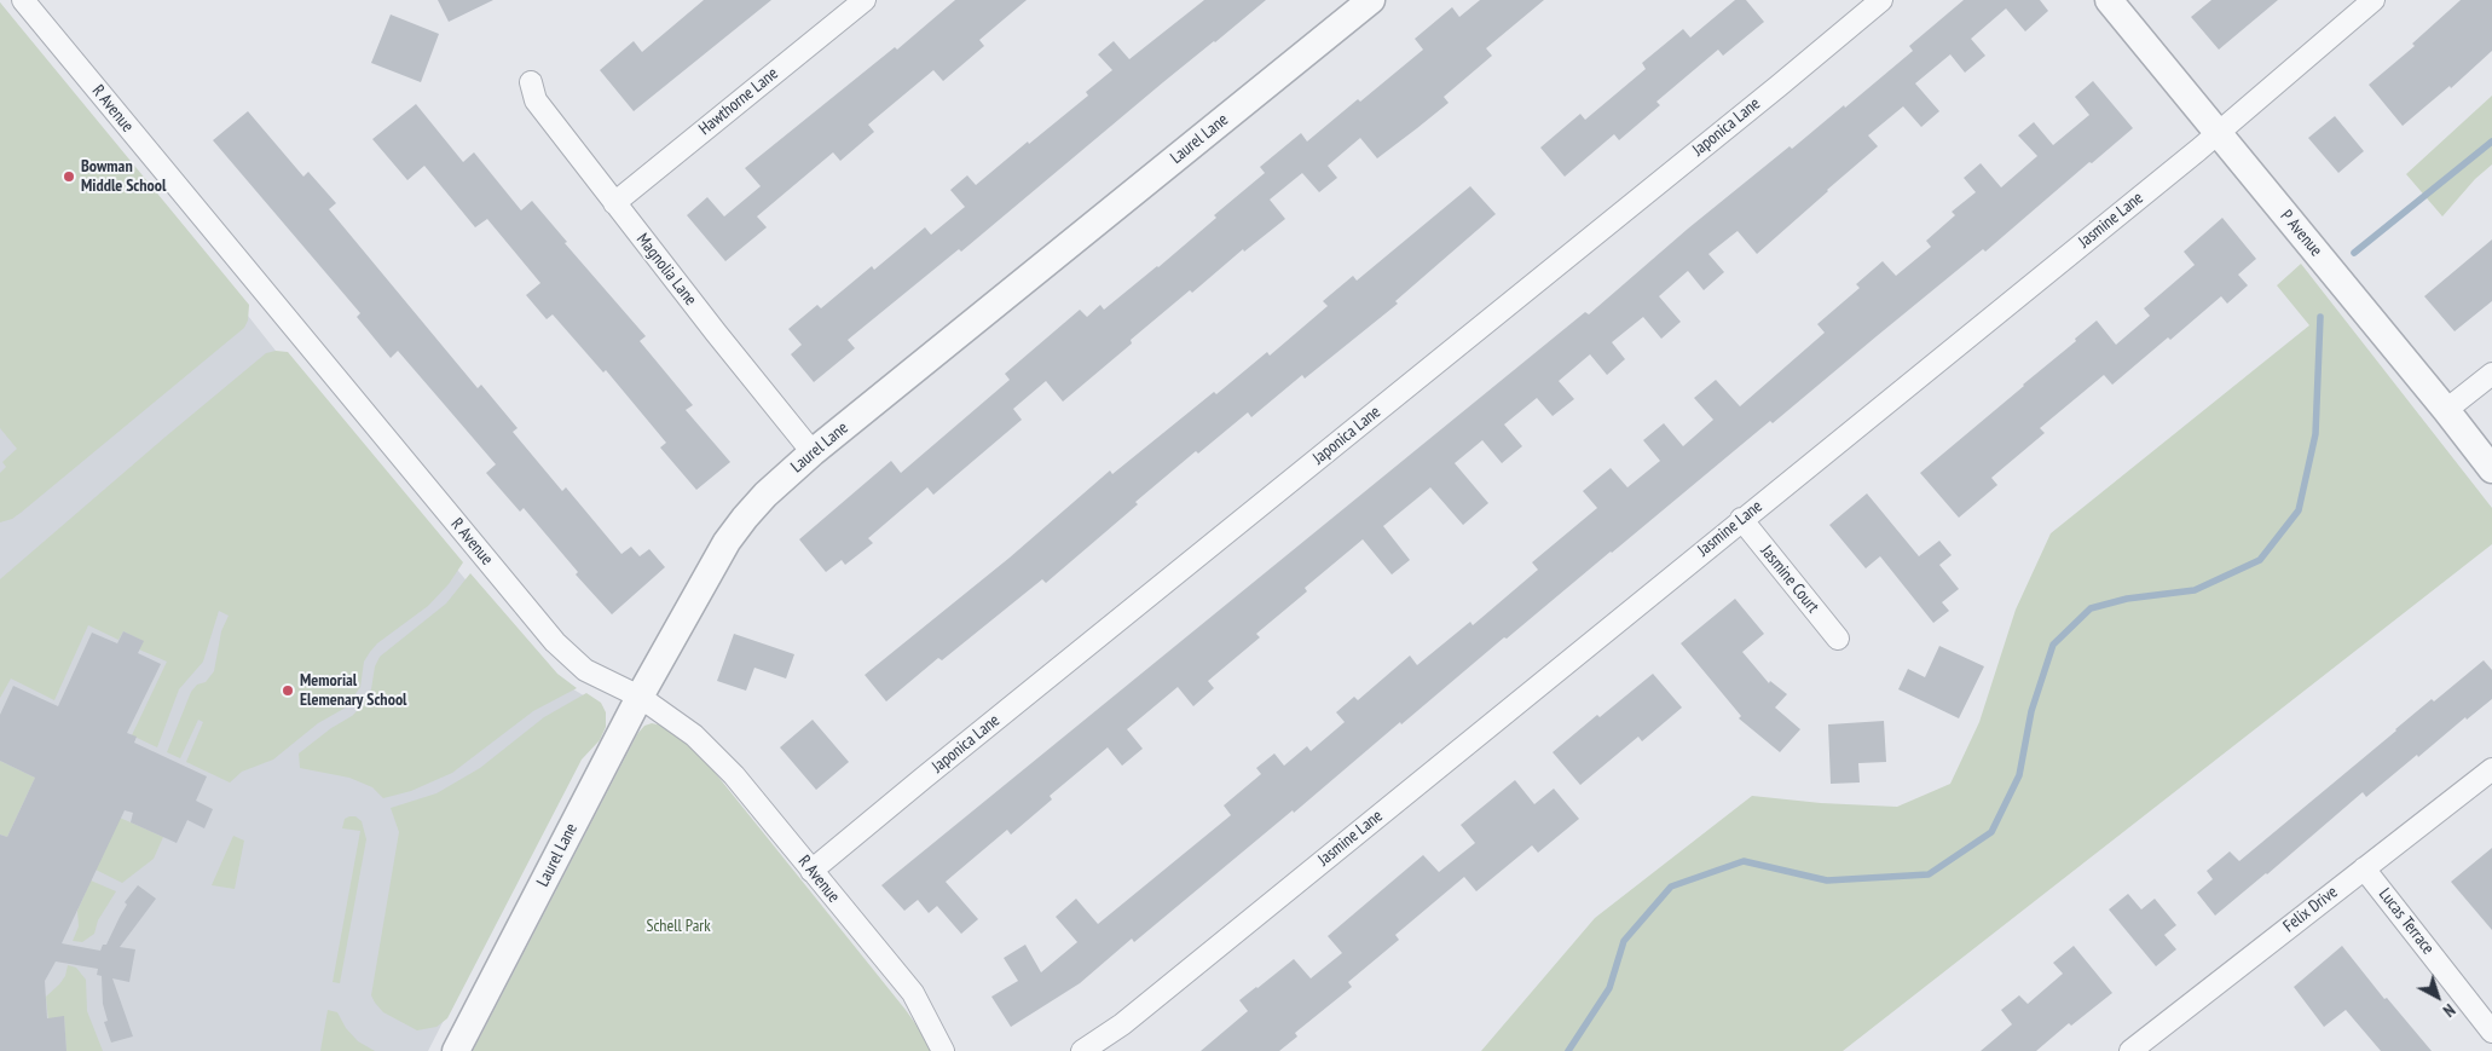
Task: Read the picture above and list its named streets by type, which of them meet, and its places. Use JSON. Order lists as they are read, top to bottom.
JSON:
{
  "streets": {
    "street": [
      "Hawthorne Lane",
      "R Avenue",
      "Japonica Lane",
      "Laurel Lane",
      "Jasmine Lane",
      "P Avenue",
      "Magnolia Lane",
      "Jasmine Court",
      "Felix Drive",
      "Lucas Terrace"
    ]
  },
  "crossings": [
    ["Hawthorne Lane", "Magnolia Lane"],
    ["R Avenue", "Japonica Lane"],
    ["R Avenue", "Laurel Lane"],
    ["Laurel Lane", "Magnolia Lane"],
    ["Jasmine Lane", "P Avenue"],
    ["Jasmine Lane", "Jasmine Court"],
    ["Felix Drive", "Lucas Terrace"]
  ],
  "parks": ["Schell Park"],
  "places": ["Bowman Middle School", "Memorial Elemenary School"],
  "north": "bottom right"
}
